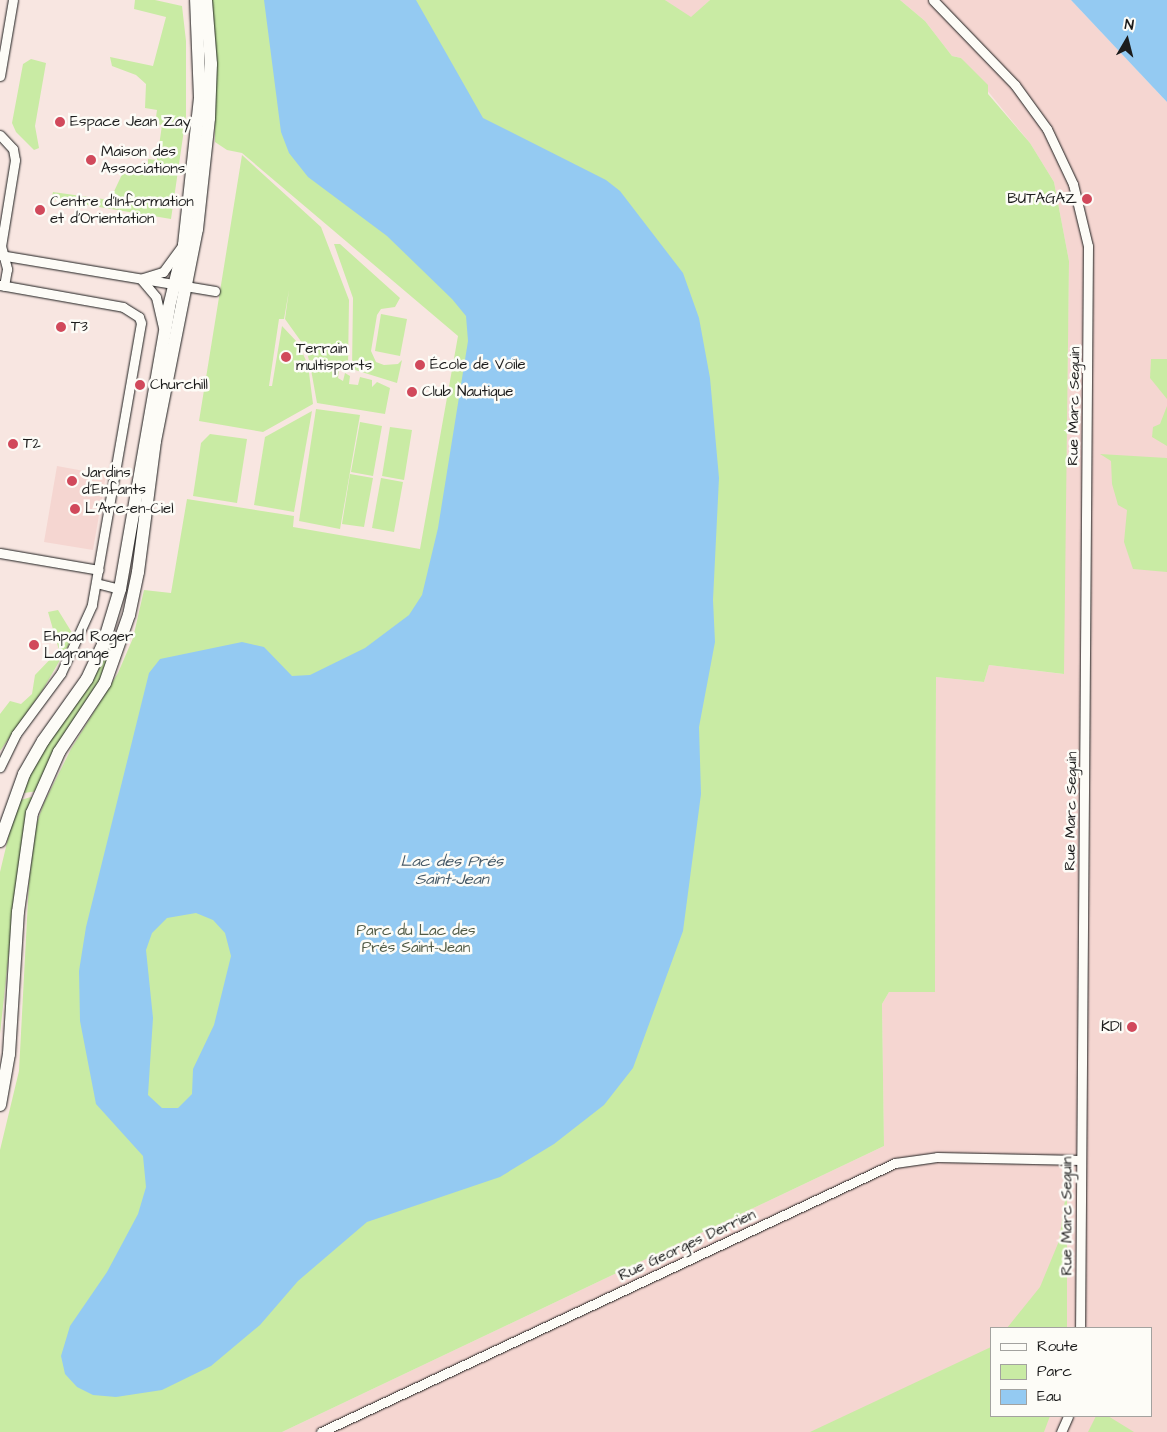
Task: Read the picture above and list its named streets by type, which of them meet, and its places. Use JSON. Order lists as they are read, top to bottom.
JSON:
{
  "streets": {
    "street": ["Rue Marc Seguin", "Rue Georges Derrien"]
  },
  "crossings": [
    ["Rue Marc Seguin", "Rue Georges Derrien"]
  ],
  "water": ["Lac des Prés Saint-Jean"],
  "parks": ["Parc du Lac des Prés Saint-Jean"],
  "places": [
    "Espace Jean Zay",
    "Maison des Associations",
    "BUTAGAZ",
    "Centre d'Information et d'Orientation",
    "T3",
    "Terrain multisports",
    "École de Voile",
    "Churchill",
    "Club Nautique",
    "T2",
    "Jardins d'Enfants",
    "L'Arc-en-Ciel",
    "Ehpad Roger Lagrange",
    "KDI"
  ],
  "legend": ["Route", "Parc", "Eau"],
  "north": "top"
}
